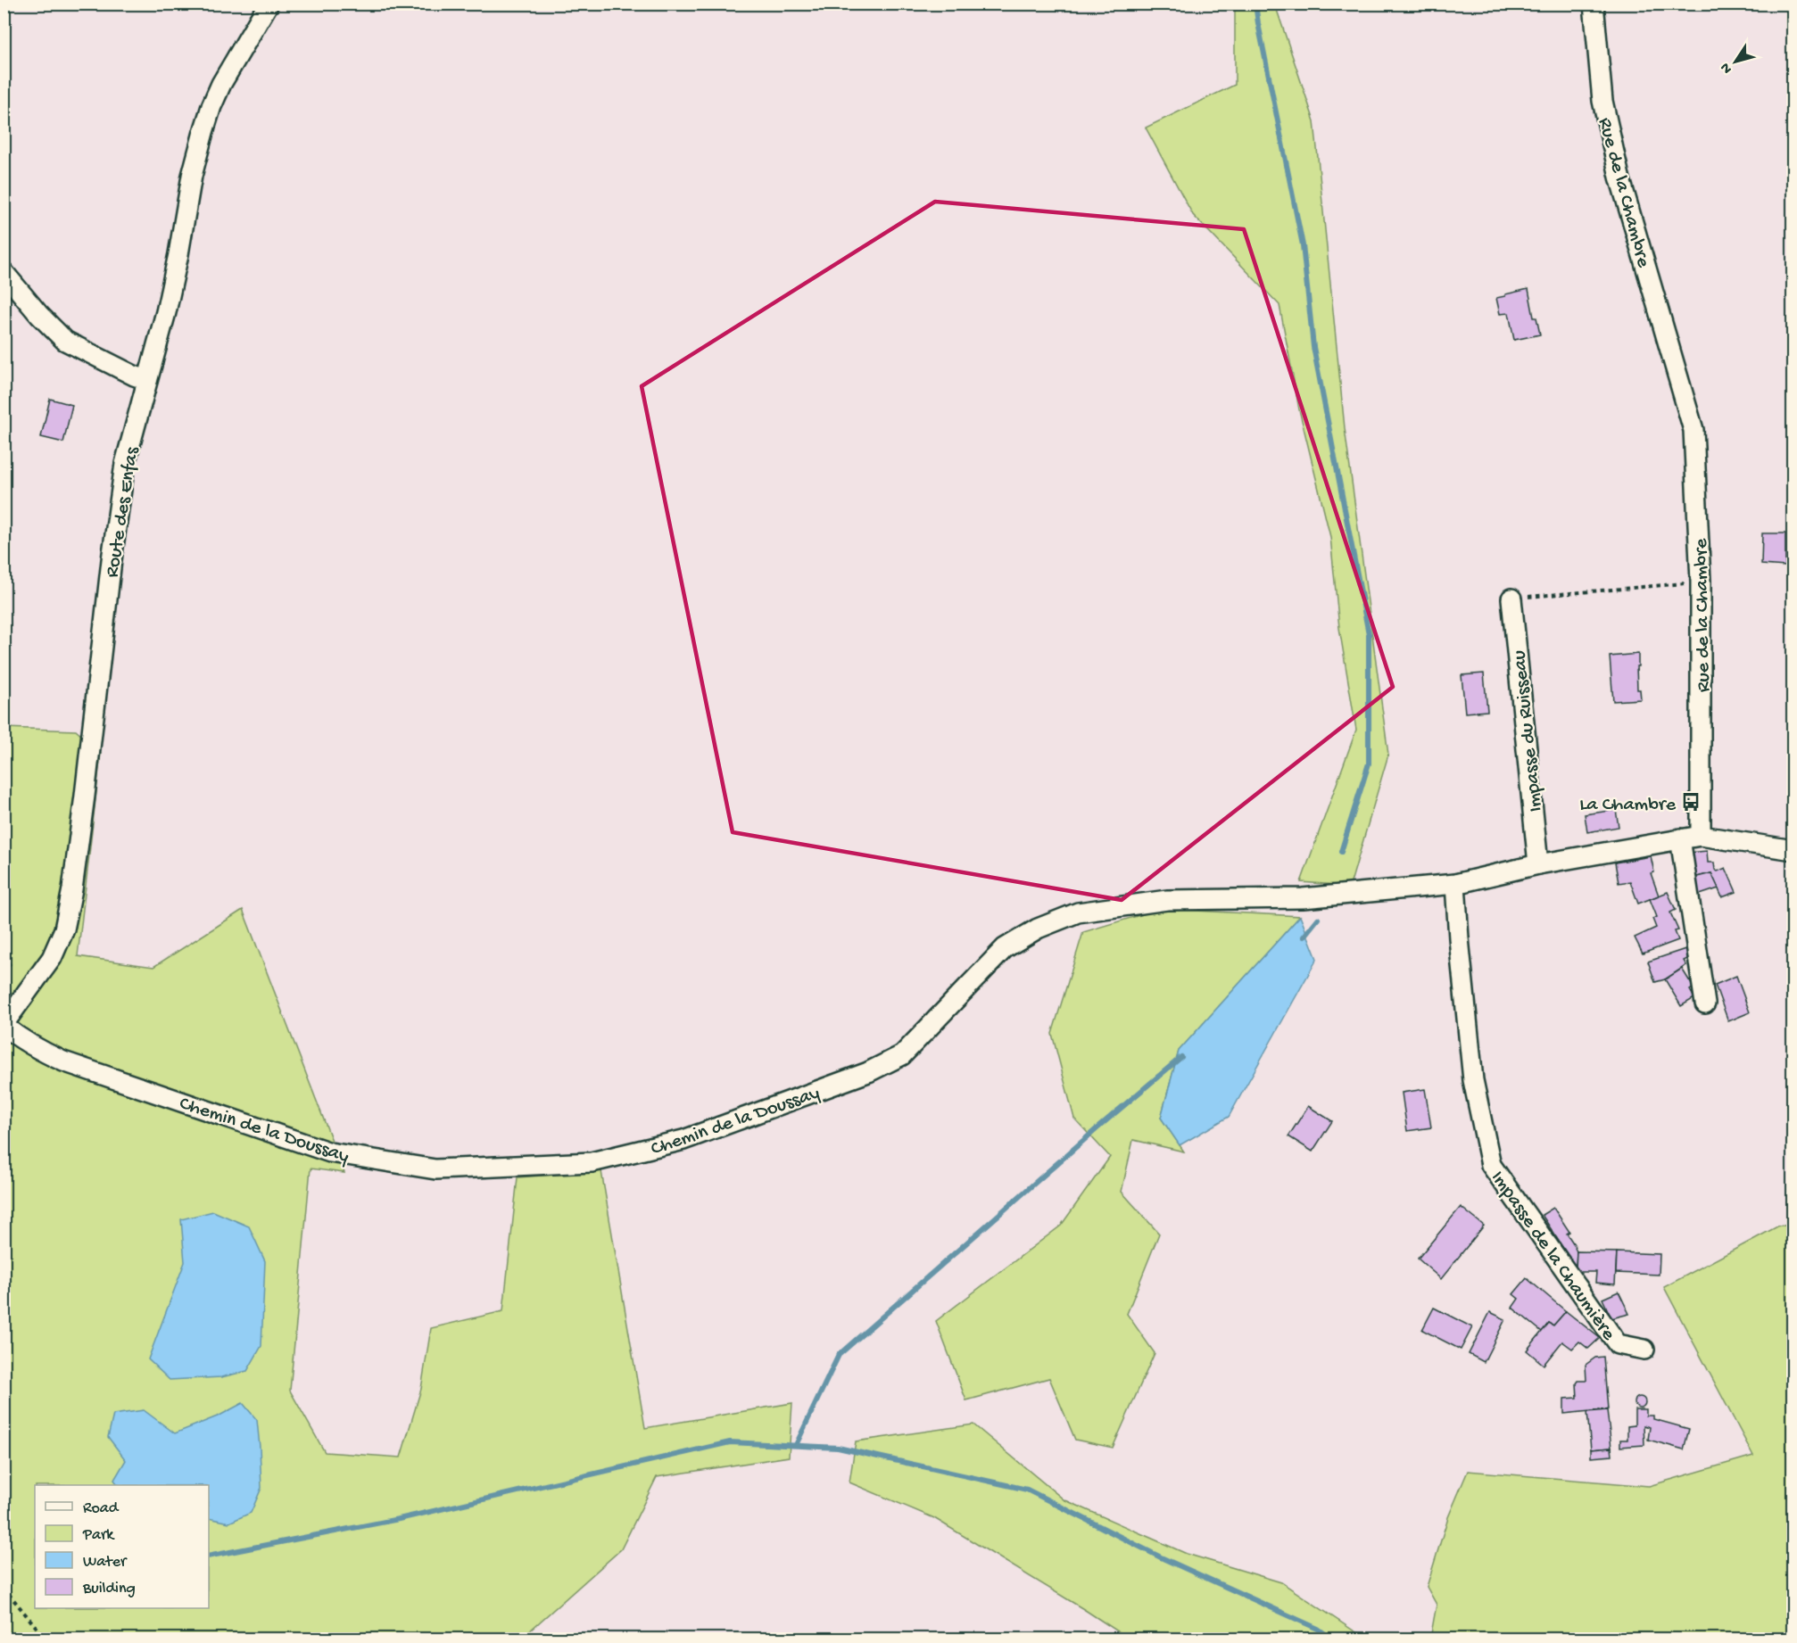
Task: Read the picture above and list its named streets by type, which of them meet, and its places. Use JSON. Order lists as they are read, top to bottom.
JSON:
{
  "streets": {
    "street": [
      "Rue de la Chambre",
      "Route des Enfas",
      "Impasse du Ruisseau",
      "Chemin de la Doussay",
      "Impasse de la Chaumière"
    ]
  },
  "crossings": [
    ["Route des Enfas", "Chemin de la Doussay"],
    ["Chemin de la Doussay", "Impasse de la Chaumière"]
  ],
  "places": {
    "bus stop": ["La Chambre"]
  },
  "legend": [
    "Road",
    "Park",
    "Water",
    "Building"
  ],
  "north": "bottom left"
}
